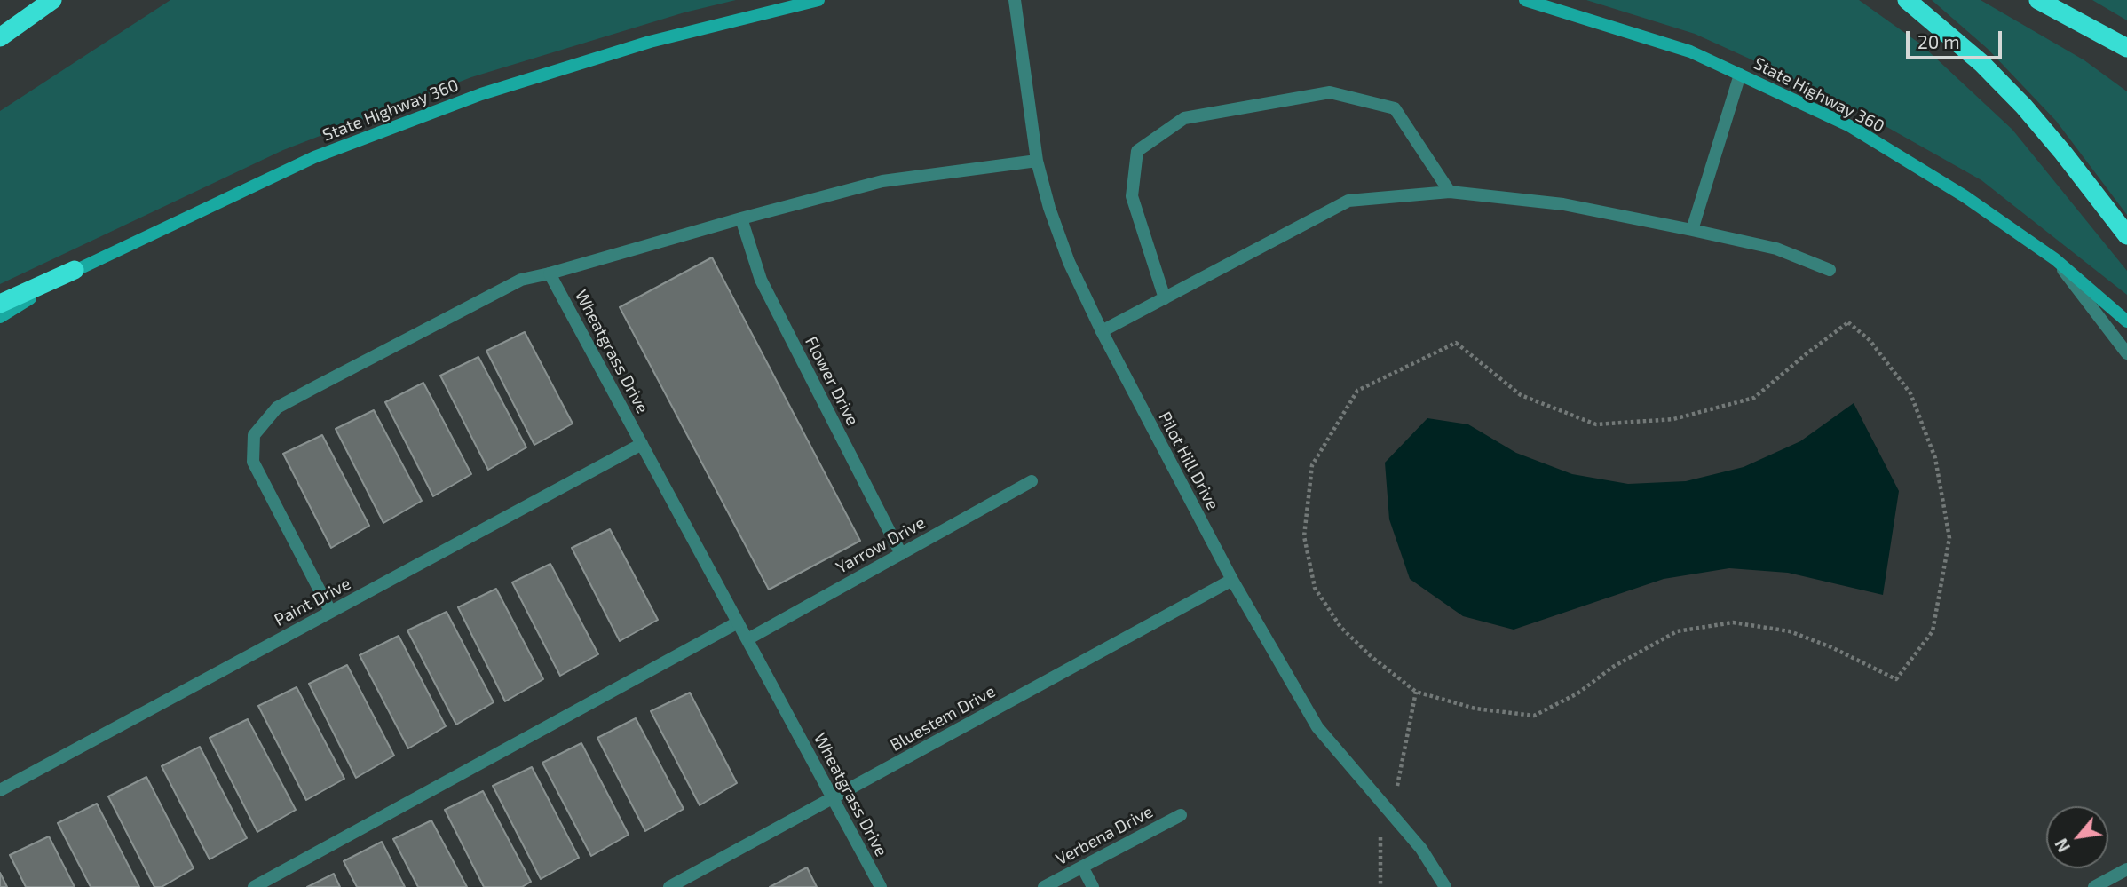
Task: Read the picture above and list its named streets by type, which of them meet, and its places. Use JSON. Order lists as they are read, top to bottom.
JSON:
{
  "streets": {
    "main road": ["State Highway 360"],
    "street": [
      "Wheatgrass Drive",
      "Flower Drive",
      "Pilot Hill Drive",
      "Yarrow Drive",
      "Paint Drive",
      "Bluestem Drive",
      "Verbena Drive"
    ]
  },
  "crossings": [
    ["Wheatgrass Drive", "Flower Drive"],
    ["Wheatgrass Drive", "Pilot Hill Drive"],
    ["Wheatgrass Drive", "Yarrow Drive"],
    ["Wheatgrass Drive", "Paint Drive"],
    ["Wheatgrass Drive", "Bluestem Drive"],
    ["Flower Drive", "Yarrow Drive"],
    ["Pilot Hill Drive", "Bluestem Drive"]
  ],
  "scale_bar": "20 m",
  "north": "bottom left"
}
